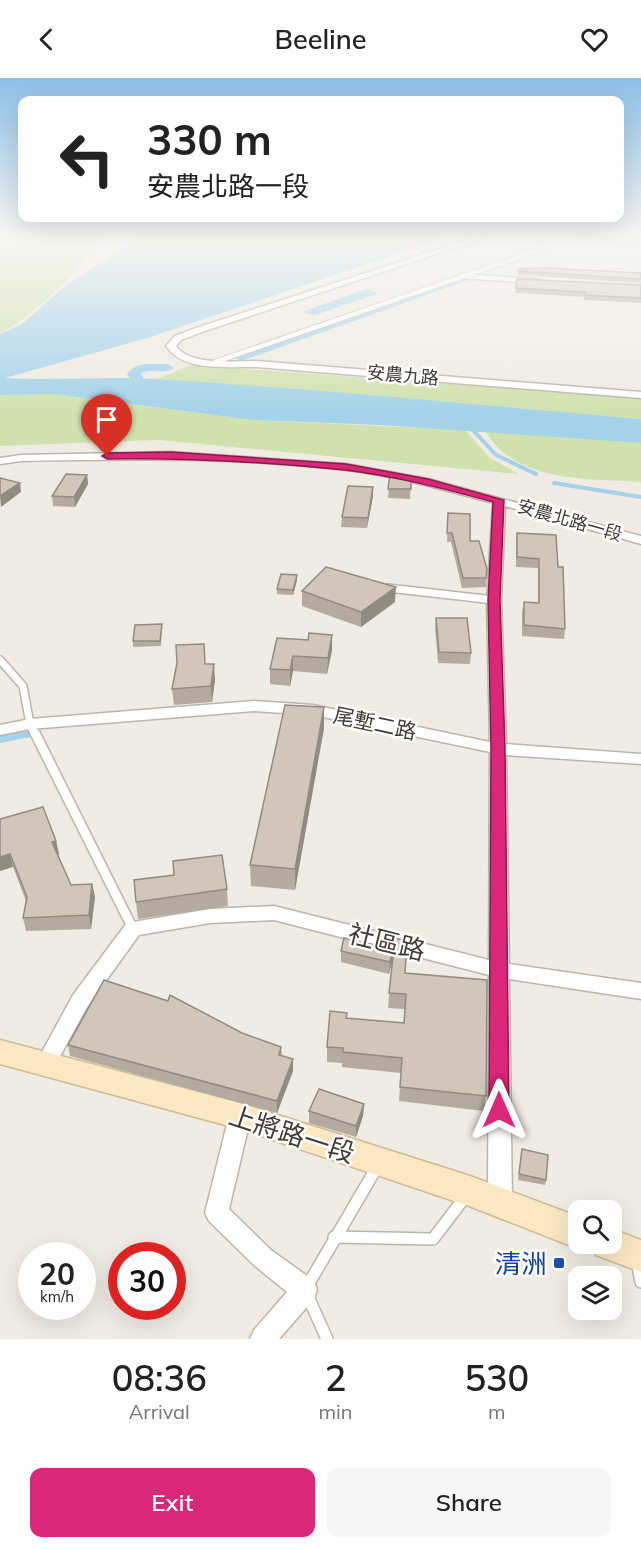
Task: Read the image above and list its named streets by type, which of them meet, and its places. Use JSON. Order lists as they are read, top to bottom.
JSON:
{
  "streets": {
    "main road": ["上將路一段"],
    "street": [
      "安農九路",
      "安農北路一段",
      "尾塹二路",
      "社區路"
    ]
  },
  "places": {
    "transit": ["清洲"]
  },
  "page": {
    "header": "Beeline",
    "turn": ["330 m", "安農北路一段"],
    "speed": "20 km/h",
    "limit": "30",
    "eta": [
      "08:36",
      "Arrival",
      "2",
      "min",
      "530",
      "m"
    ],
    "buttons": ["Exit", "Share"]
  }
}
